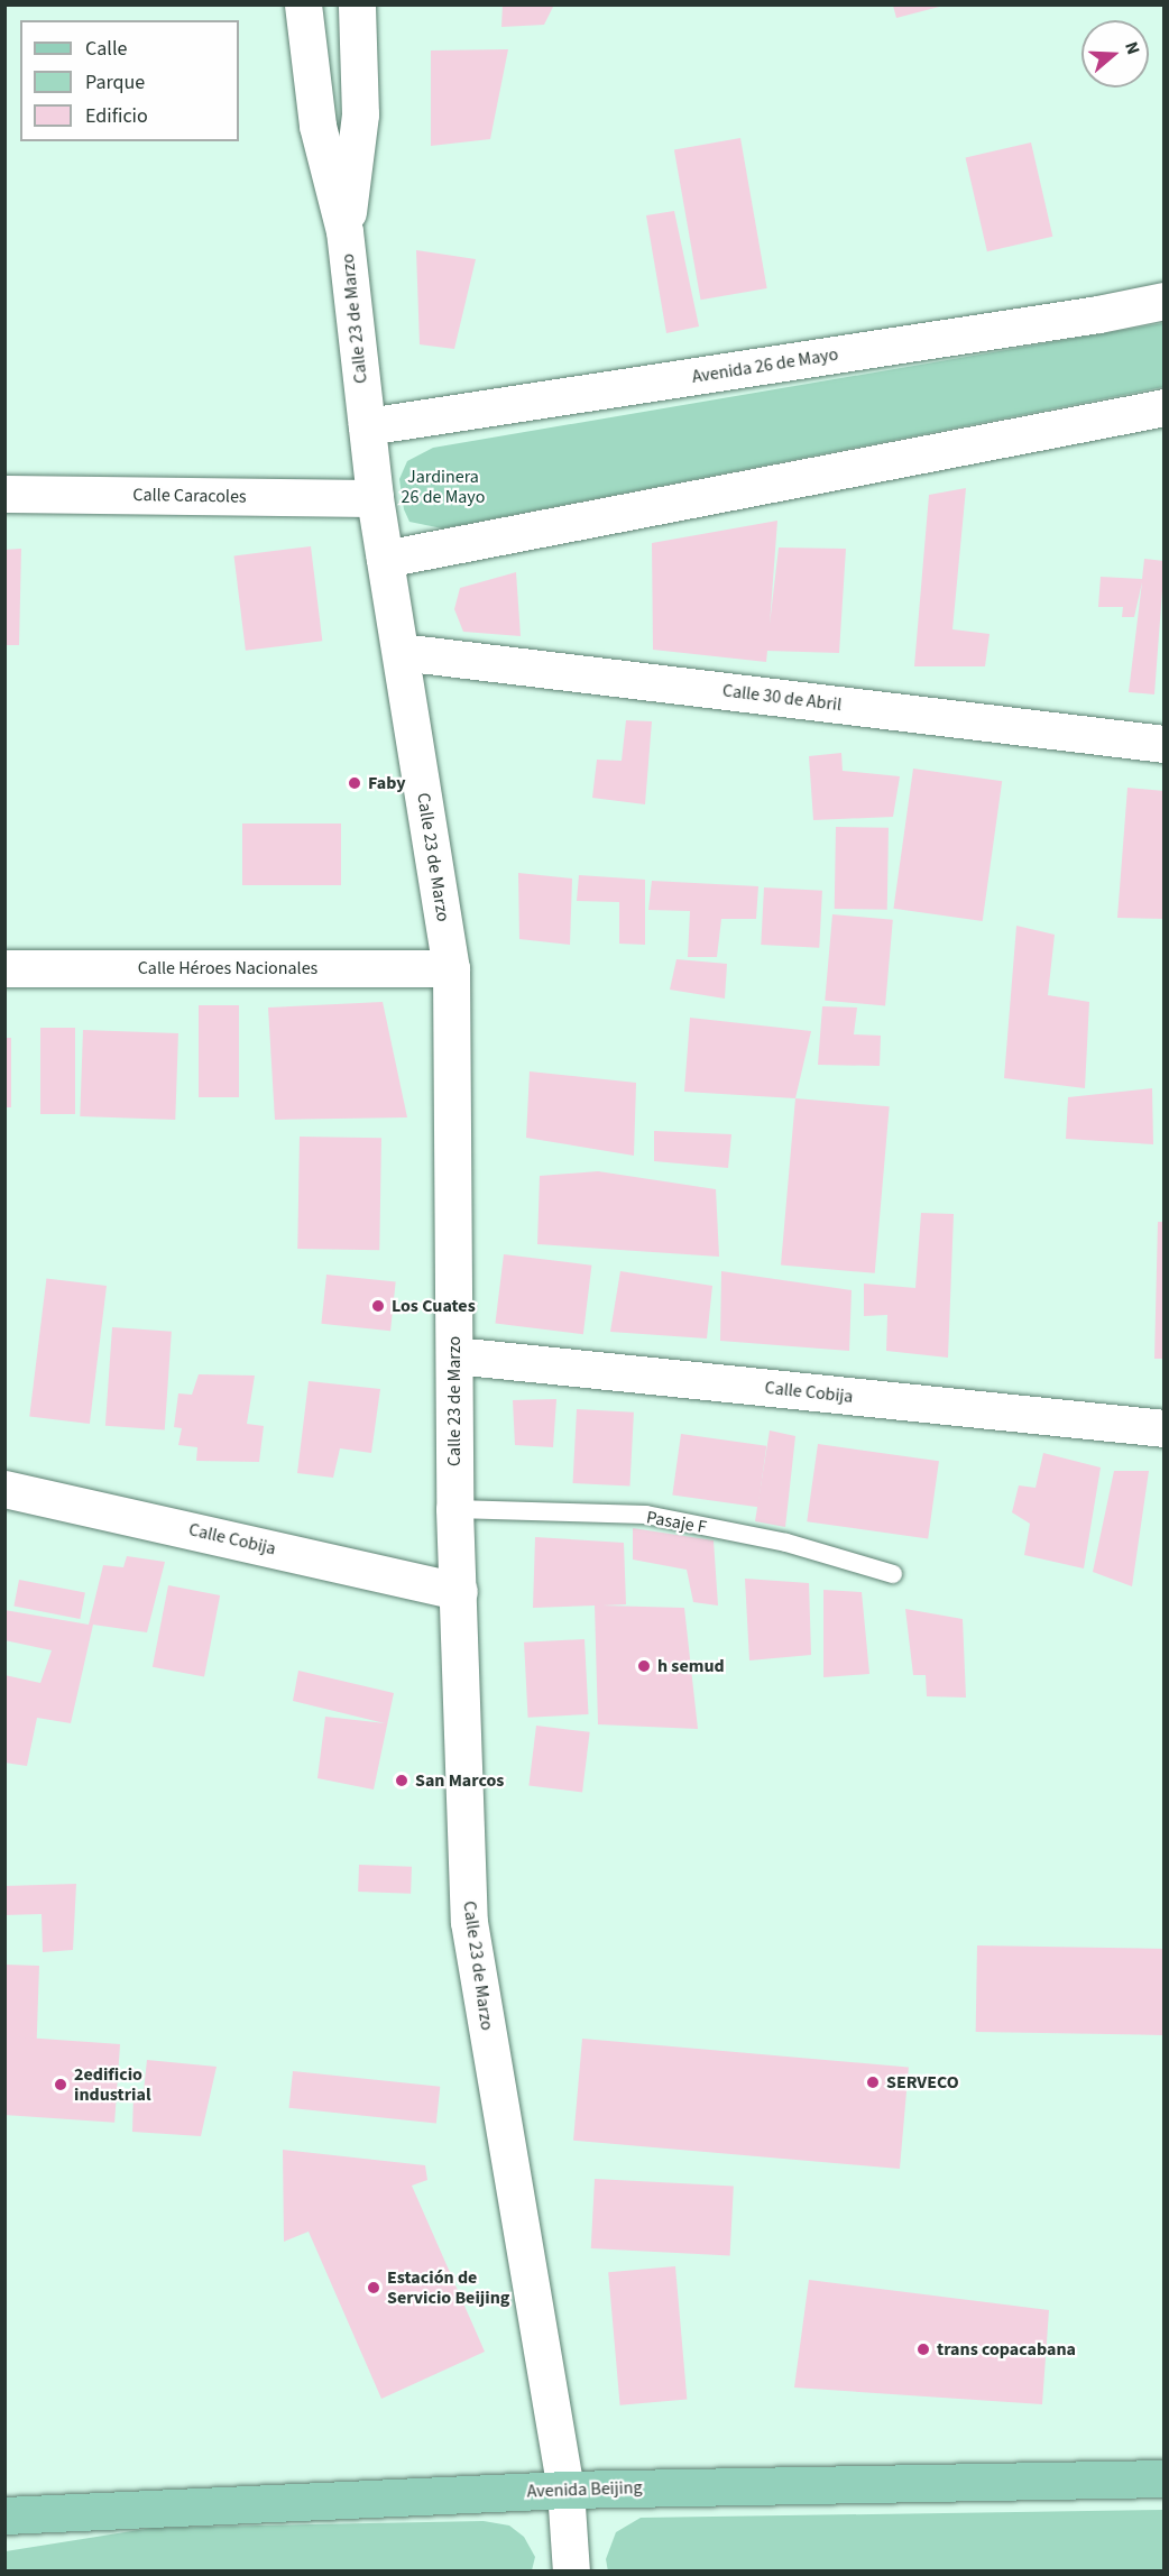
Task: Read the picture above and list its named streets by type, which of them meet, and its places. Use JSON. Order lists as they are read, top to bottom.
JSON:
{
  "streets": {
    "main road": ["Avenida Beijing"],
    "street": [
      "Calle 23 de Marzo",
      "Avenida 26 de Mayo",
      "Calle Caracoles",
      "Calle 30 de Abril",
      "Calle Héroes Nacionales",
      "Calle Cobija"
    ],
    "lane": ["Pasaje F"]
  },
  "crossings": [
    ["Calle 23 de Marzo", "Avenida 26 de Mayo"],
    ["Calle 23 de Marzo", "Calle Caracoles"],
    ["Calle 23 de Marzo", "Calle 30 de Abril"],
    ["Calle 23 de Marzo", "Calle Héroes Nacionales"],
    ["Calle 23 de Marzo", "Calle Cobija"],
    ["Calle 23 de Marzo", "Pasaje F"],
    ["Calle 23 de Marzo", "Avenida Beijing"]
  ],
  "parks": ["Jardinera 26 de Mayo"],
  "places": [
    "Faby",
    "Los Cuates",
    "h semud",
    "San Marcos",
    "SERVECO",
    "2edificio industrial",
    "Estación de Servicio Beijing",
    "trans copacabana"
  ],
  "legend": ["Calle", "Parque", "Edificio"],
  "north": "right"
}
